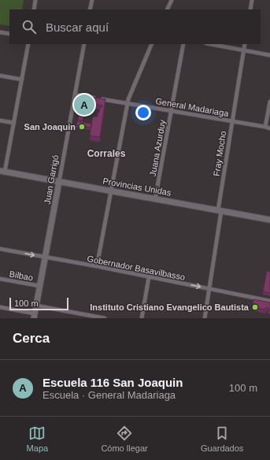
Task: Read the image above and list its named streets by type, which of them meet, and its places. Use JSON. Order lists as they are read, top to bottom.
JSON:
{
  "streets": {
    "street": [
      "General Madariaga",
      "Juana Azurduy",
      "Fray Mocho",
      "Juan Garrigó",
      "Provincias Unidas",
      "Gobernador Basavilbasso",
      "Bilbao"
    ]
  },
  "crossings": [
    ["General Madariaga", "Juana Azurduy"],
    ["General Madariaga", "Fray Mocho"],
    ["General Madariaga", "Juan Garrigó"],
    ["Juana Azurduy", "Provincias Unidas"],
    ["Fray Mocho", "Provincias Unidas"],
    ["Fray Mocho", "Gobernador Basavilbasso"],
    ["Juan Garrigó", "Provincias Unidas"],
    ["Juan Garrigó", "Gobernador Basavilbasso"],
    ["Juan Garrigó", "Bilbao"]
  ],
  "one_way": ["Gobernador Basavilbasso"],
  "districts": ["Corrales"],
  "places": ["San Joaquin", "Instituto Cristiano Evangelico Bautista"],
  "scale_bar": "100 m",
  "page": {
    "search": "Buscar aquí",
    "pins": "A",
    "scale": "100 m",
    "heading": "Cerca",
    "list": [
      {
        "mark": "A",
        "name": "Escuela 116 San Joaquin",
        "note": "Escuela · General Madariaga",
        "value": "100 m"
      }
    ],
    "nav": ["Mapa", "Cómo llegar", "Guardados"]
  }
}
